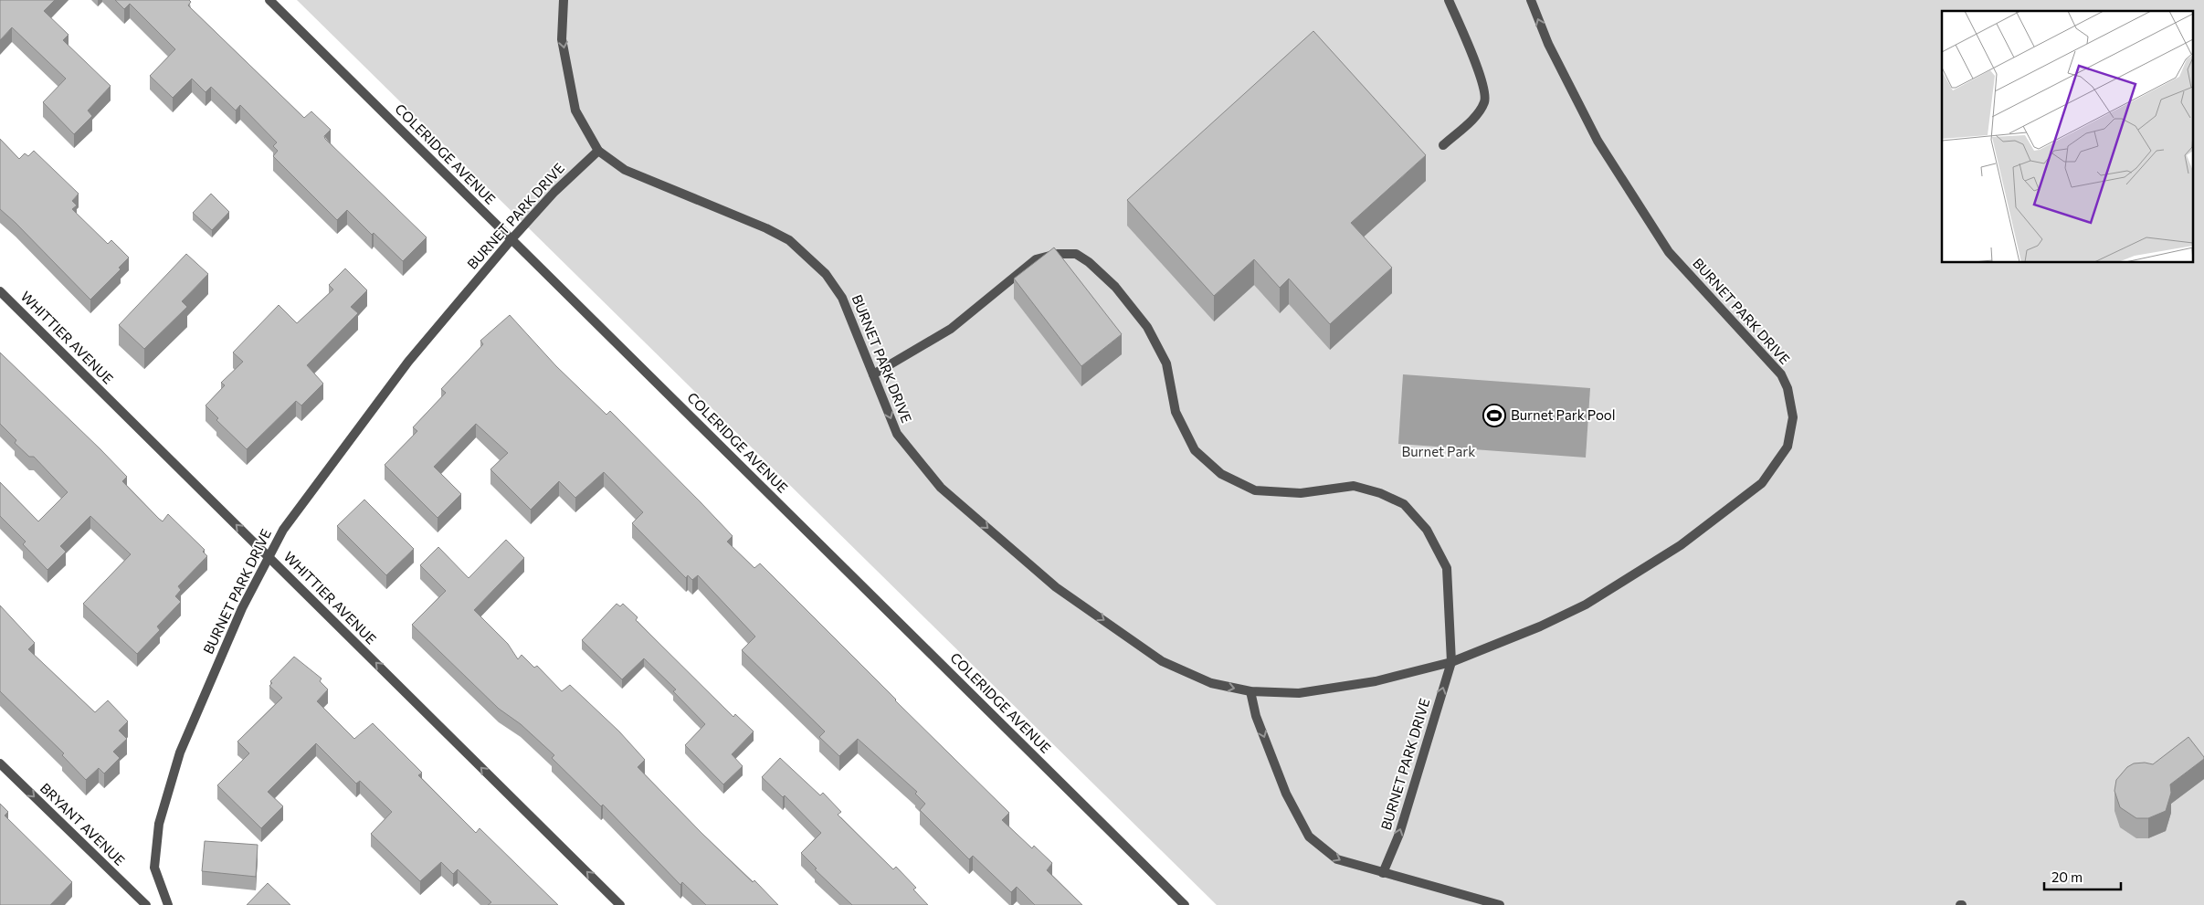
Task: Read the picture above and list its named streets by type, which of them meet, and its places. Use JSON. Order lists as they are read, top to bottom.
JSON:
{
  "streets": {
    "street": [
      "COLERIDGE AVENUE",
      "BURNET PARK DRIVE",
      "WHITTIER AVENUE",
      "BRYANT AVENUE"
    ]
  },
  "crossings": [
    ["COLERIDGE AVENUE", "BURNET PARK DRIVE"],
    ["BURNET PARK DRIVE", "WHITTIER AVENUE"]
  ],
  "one_way": ["WHITTIER AVENUE", "BRYANT AVENUE"],
  "parks": ["Burnet Park"],
  "places": {
    "sports": ["Burnet Park Pool"]
  },
  "scale_bar": "20 m"
}
